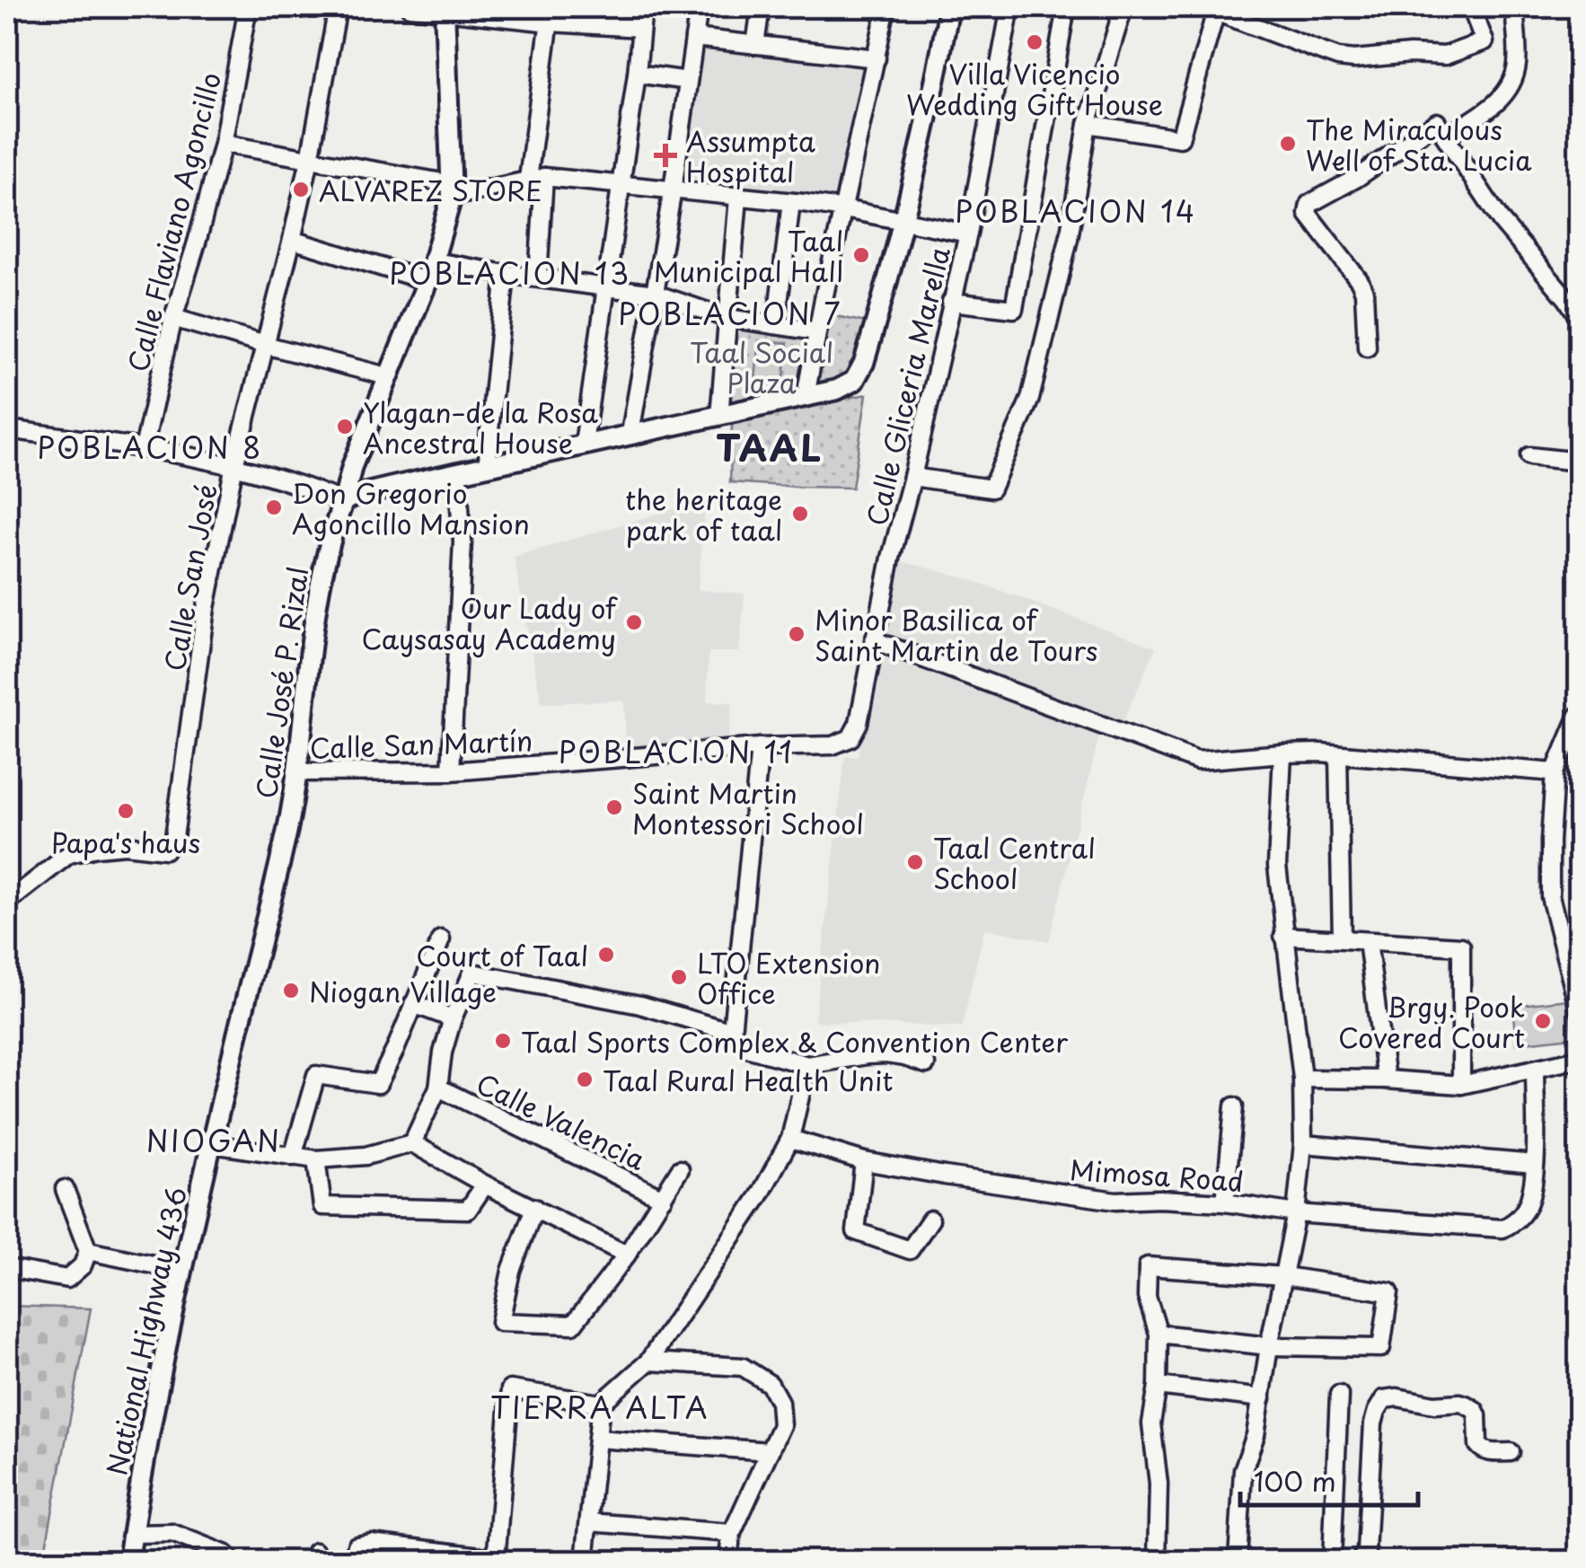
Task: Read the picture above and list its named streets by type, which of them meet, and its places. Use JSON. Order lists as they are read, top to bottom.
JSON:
{
  "streets": {
    "main road": ["Calle José P. Rizal", "National Highway 436"],
    "street": [
      "Calle Flaviano Agoncillo",
      "Calle Gliceria Marella",
      "Calle San José",
      "Calle San Martín",
      "Calle Valencia",
      "Mimosa Road"
    ]
  },
  "crossings": [
    ["Calle Gliceria Marella", "Calle San Martín"],
    ["Calle José P. Rizal", "Calle San Martín"],
    ["Calle José P. Rizal", "National Highway 436"]
  ],
  "districts": [
    "POBLACION 14",
    "POBLACION 13",
    "POBLACION 7",
    "TAAL",
    "POBLACION 8",
    "POBLACION 11",
    "NIOGAN",
    "TIERRA ALTA"
  ],
  "parks": ["Taal Social Plaza"],
  "places": {
    "other": [
      "Villa Vicencio Wedding Gift House",
      "The Miraculous Well of Sta. Lucia",
      "ALVAREZ STORE",
      "Taal Municipal Hall",
      "Ylagan–de la Rosa Ancestral House",
      "Don Gregorio Agoncillo Mansion",
      "the heritage park of taal",
      "Our Lady of Caysasay Academy",
      "Minor Basilica of Saint Martin de Tours",
      "Saint Martin Montessori School",
      "Papa's haus",
      "Taal Central School",
      "Court of Taal",
      "LTO Extension Office",
      "Niogan Village",
      "Brgy. Pook Covered Court",
      "Taal Sports Complex & Convention Center",
      "Taal Rural Health Unit"
    ],
    "health": ["Assumpta Hospital"]
  },
  "scale_bar": "100 m"
}
